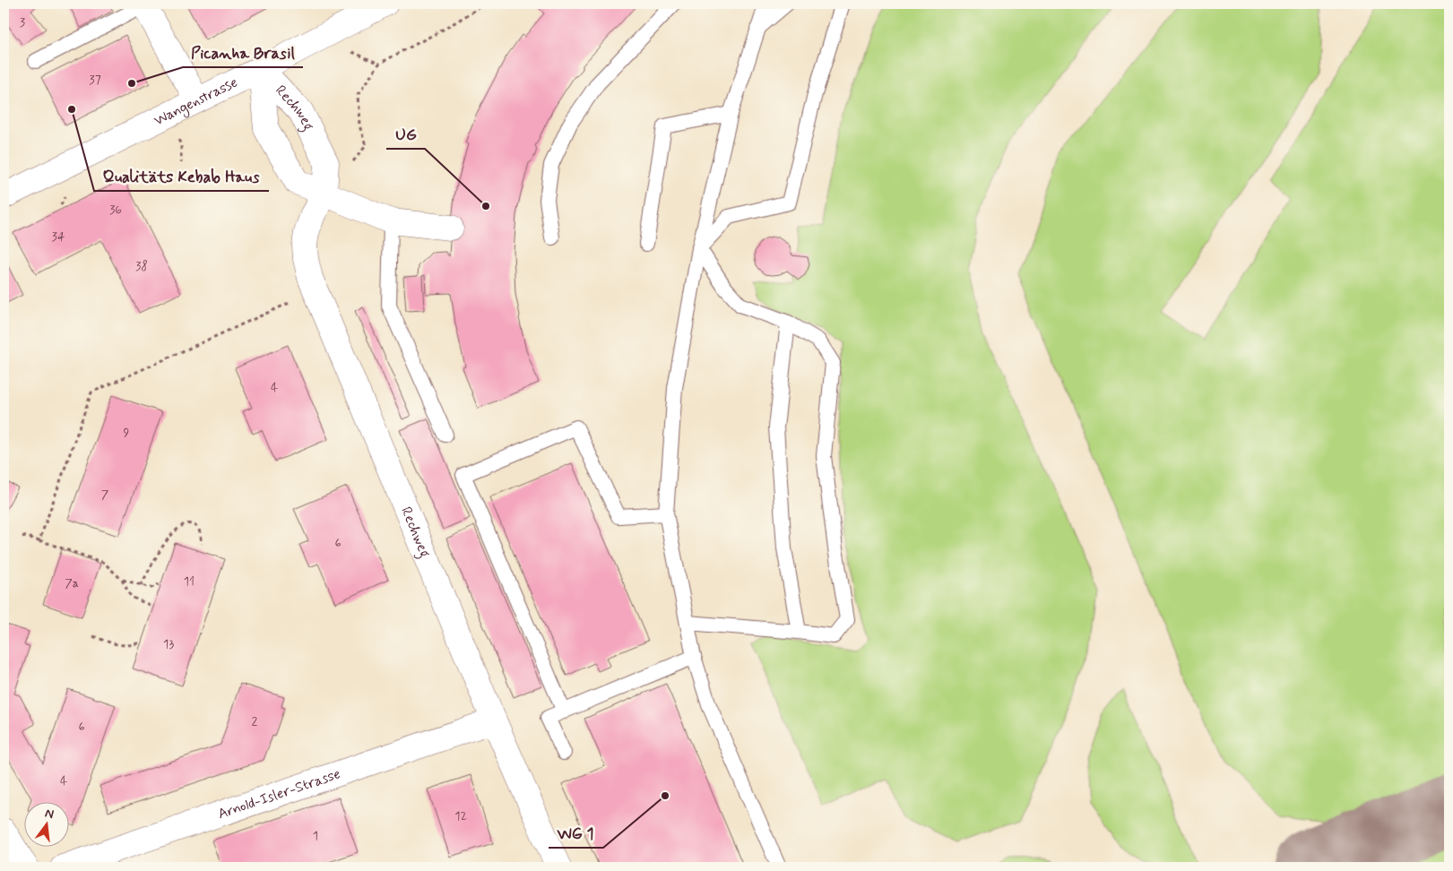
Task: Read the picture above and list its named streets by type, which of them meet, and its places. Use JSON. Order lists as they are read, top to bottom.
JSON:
{
  "streets": {
    "street": ["Wangenstrasse", "Rechweg", "Arnold-Isler-Strasse"]
  },
  "crossings": [
    ["Wangenstrasse", "Rechweg"],
    ["Rechweg", "Arnold-Isler-Strasse"]
  ],
  "places": [
    "Picanha Brasil",
    "Qualitäts Kebab Haus",
    "UG",
    "WG 1"
  ],
  "house_numbers": [
    "3",
    "37",
    "36",
    "34",
    "38",
    "4",
    "9",
    "7",
    "6",
    "11",
    "7a",
    "13",
    "2",
    "6",
    "4",
    "12",
    "1"
  ],
  "north": "top"
}
